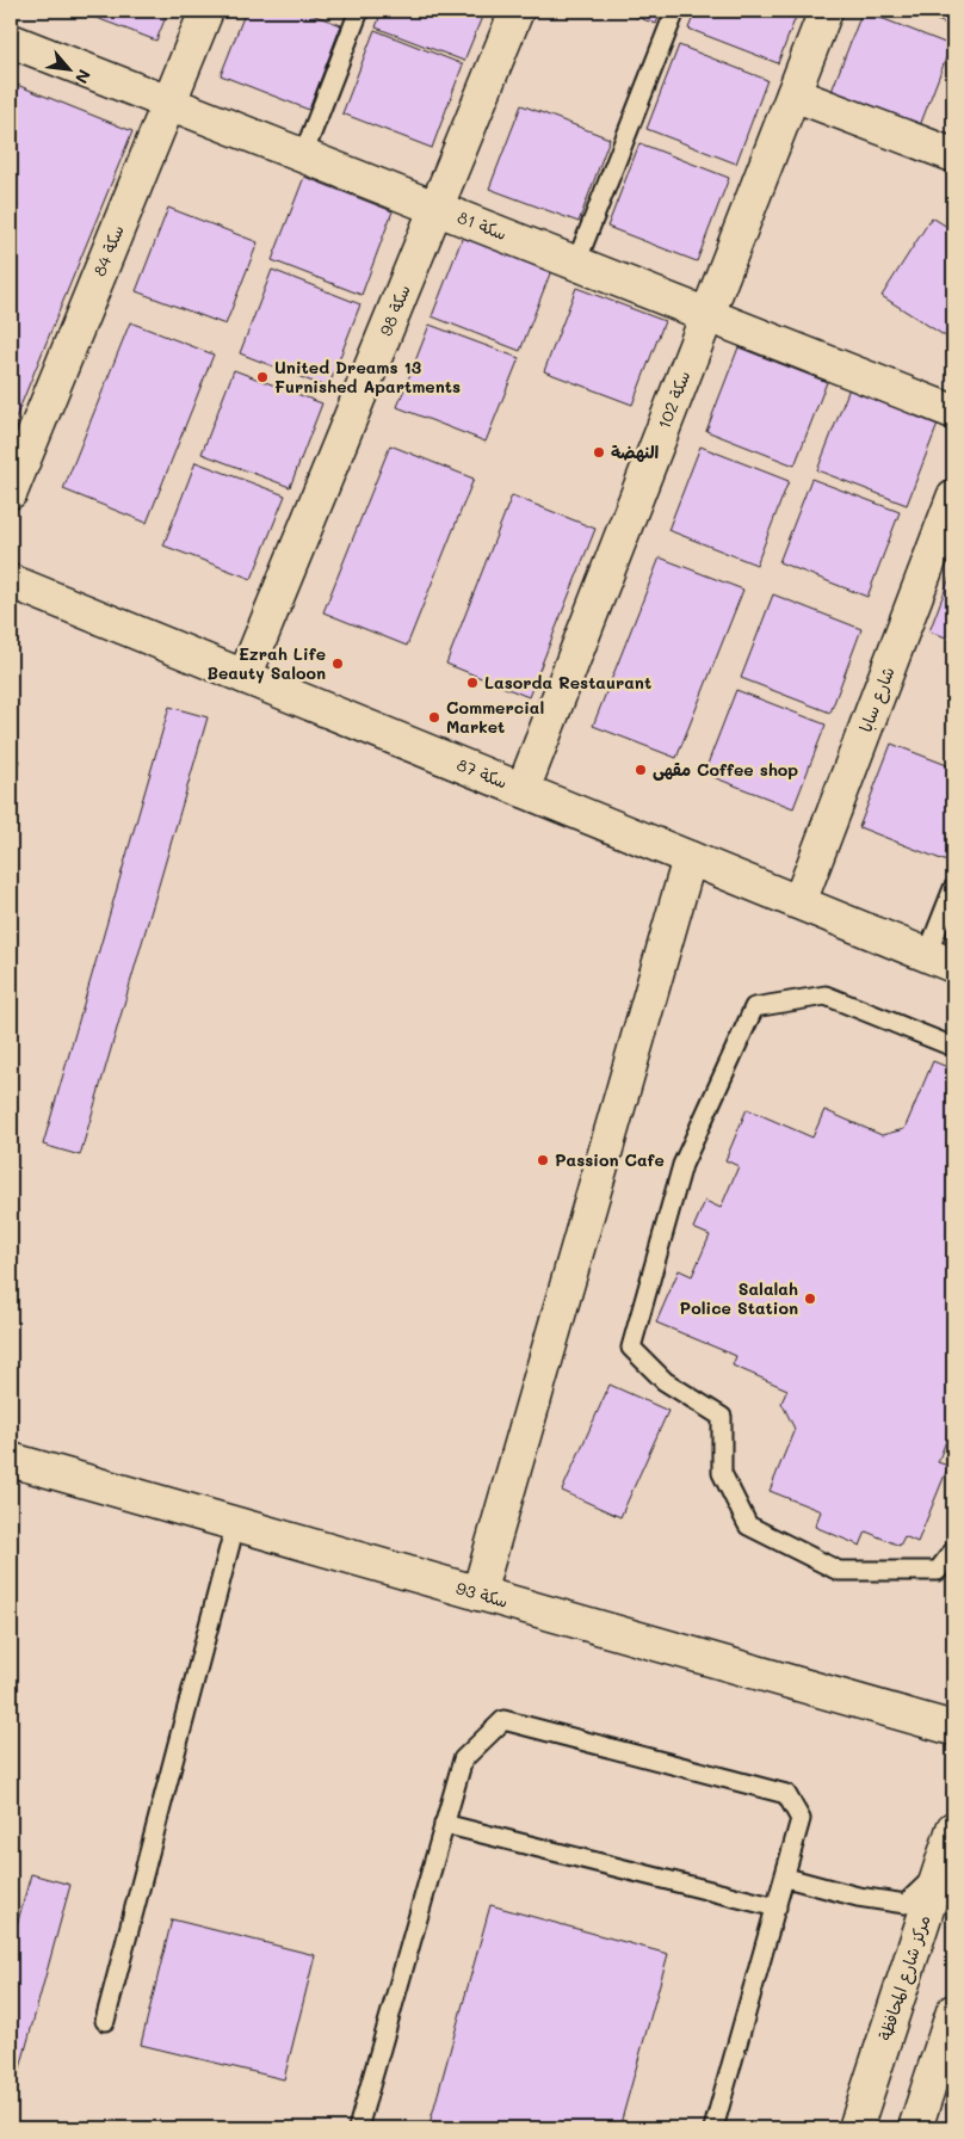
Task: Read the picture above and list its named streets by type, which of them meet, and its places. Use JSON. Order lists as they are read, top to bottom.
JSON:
{
  "streets": {
    "street": [
      "سكة 81",
      "سكة 84",
      "سكة 98",
      "سكة 102",
      "شارع سابا",
      "سكة 87",
      "سكة 93",
      "مركز شارع المحافظة"
    ]
  },
  "crossings": [
    ["سكة 81", "سكة 84"],
    ["سكة 81", "سكة 98"],
    ["سكة 81", "سكة 102"],
    ["سكة 98", "سكة 87"],
    ["سكة 102", "سكة 87"],
    ["شارع سابا", "سكة 87"]
  ],
  "places": [
    "United Dreams 13 Furnished Apartments",
    "النهضة",
    "Ezrah Life Beauty Saloon",
    "Lasorda Restaurant",
    "Commercial Market",
    "مقهى Coffee shop",
    "Passion Cafe",
    "Salalah Police Station"
  ],
  "north": "bottom right"
}
